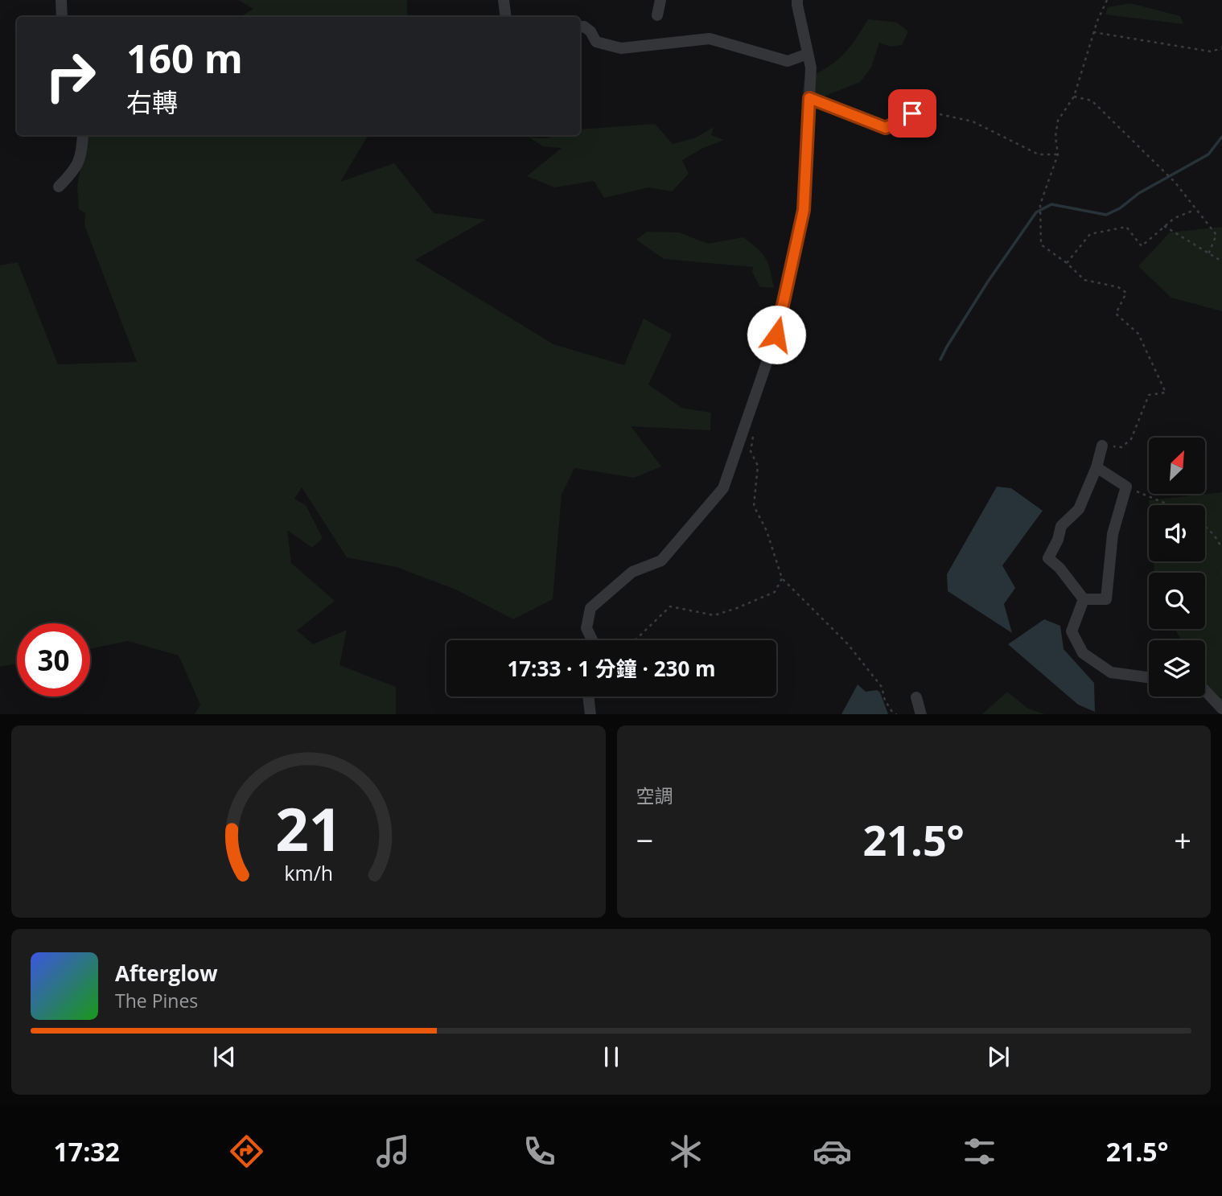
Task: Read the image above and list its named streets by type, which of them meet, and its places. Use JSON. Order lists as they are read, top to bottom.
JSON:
{
  "north": "top right",
  "page": {
    "turn": ["160 m", "右轉"],
    "limit": "30",
    "trip": "17:33 · 1 分鐘 · 230 m",
    "tile": "空調",
    "heat": ["−", "21.5°", "+"],
    "song": ["Afterglow", "The Pines"],
    "tabs": ["17:32", "21.5°"],
    "gauge": ["21", "km/h"]
  }
}
